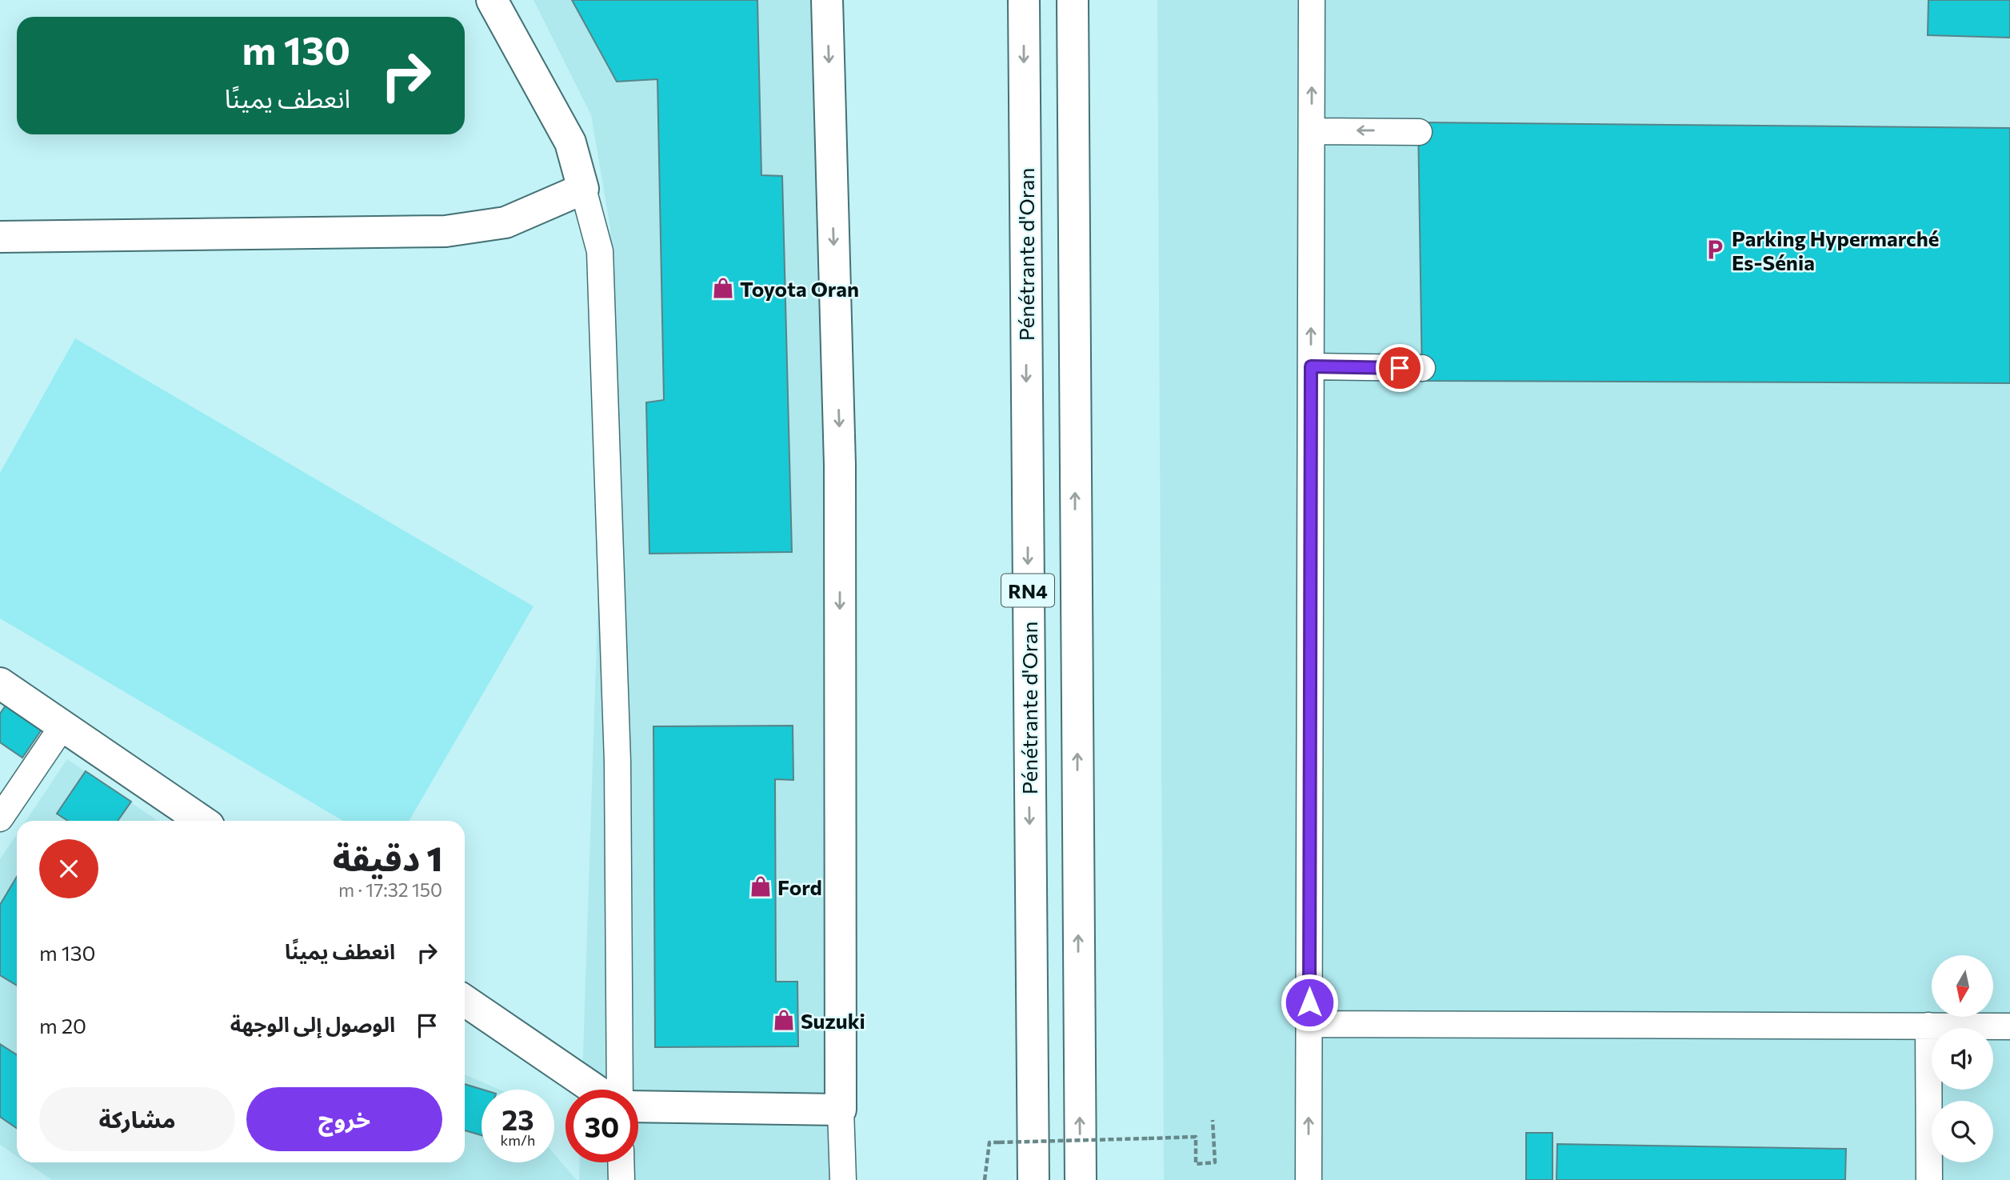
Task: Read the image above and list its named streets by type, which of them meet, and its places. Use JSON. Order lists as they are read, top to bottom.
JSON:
{
  "streets": {
    "main road": ["Pénétrante d'Oran", "RN4"]
  },
  "places": {
    "parking": ["Parking Hypermarché Es-Sénia"],
    "shop": ["Toyota Oran", "Ford", "Suzuki"]
  },
  "north": "bottom",
  "page": {
    "turn": ["130 m", "انعطف يمينًا"],
    "heading": ["1 دقيقة", "150 m · 17:32"],
    "list": [
      {
        "name": "انعطف يمينًا",
        "value": "130 m"
      },
      {
        "name": "الوصول إلى الوجهة",
        "value": "20 m"
      }
    ],
    "buttons": ["خروج", "مشاركة"],
    "speed": "23 km/h",
    "limit": "30"
  }
}
